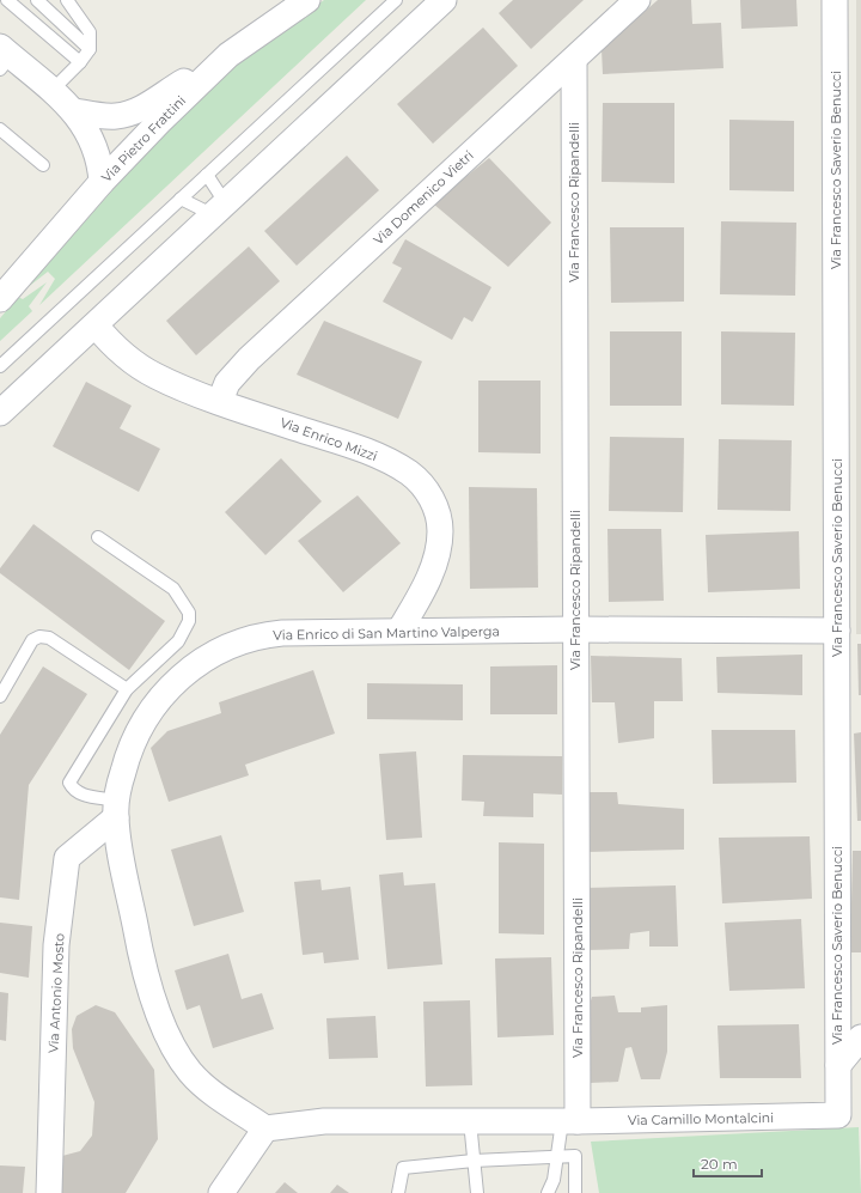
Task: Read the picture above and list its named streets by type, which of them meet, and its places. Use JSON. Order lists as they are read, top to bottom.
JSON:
{
  "streets": {
    "street": [
      "Via Pietro Frattini",
      "Via Francesco Saverio Benucci",
      "Via Domenico Vietri",
      "Via Francesco Ripandelli",
      "Via Enrico Mizzi",
      "Via Enrico di San Martino Valperga",
      "Via Antonio Mosto",
      "Via Camillo Montalcini"
    ]
  },
  "crossings": [
    ["Via Francesco Saverio Benucci", "Via Enrico di San Martino Valperga"],
    ["Via Francesco Saverio Benucci", "Via Camillo Montalcini"],
    ["Via Domenico Vietri", "Via Francesco Ripandelli"],
    ["Via Domenico Vietri", "Via Enrico Mizzi"],
    ["Via Francesco Ripandelli", "Via Enrico di San Martino Valperga"],
    ["Via Francesco Ripandelli", "Via Camillo Montalcini"],
    ["Via Enrico Mizzi", "Via Enrico di San Martino Valperga"],
    ["Via Enrico di San Martino Valperga", "Via Antonio Mosto"],
    ["Via Enrico di San Martino Valperga", "Via Camillo Montalcini"]
  ],
  "scale_bar": "20 m"
}
